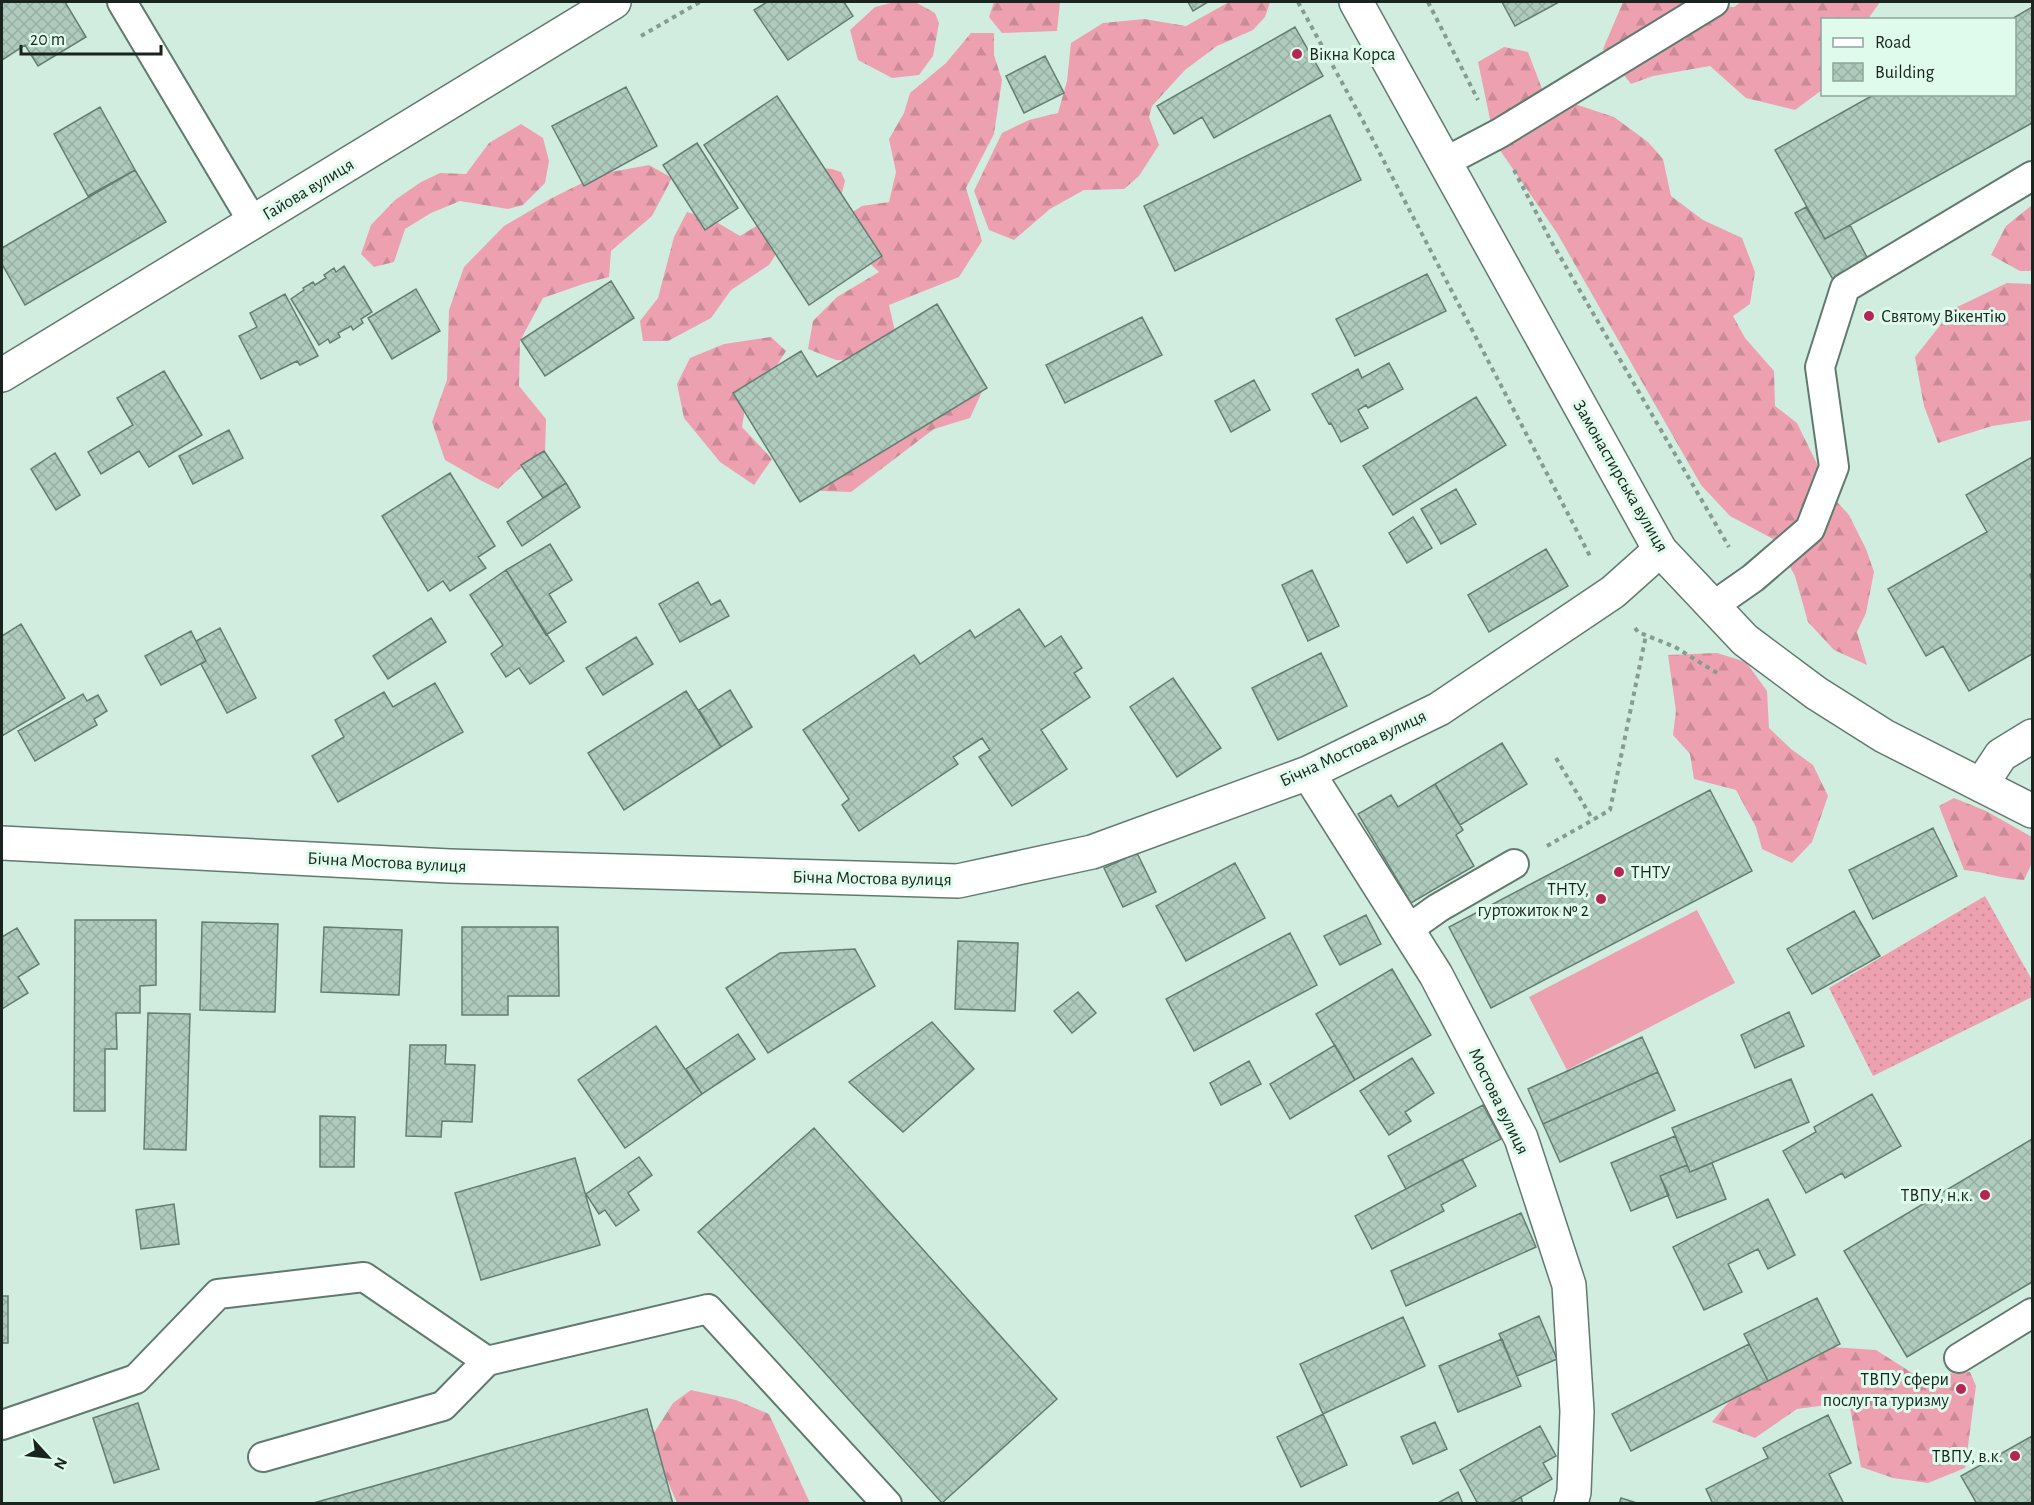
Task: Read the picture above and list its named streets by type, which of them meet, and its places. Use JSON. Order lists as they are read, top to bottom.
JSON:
{
  "streets": {
    "street": [
      "Гайова вулиця",
      "Замонастирська вулиця",
      "Бічна Мостова вулиця",
      "Мостова вулиця"
    ]
  },
  "crossings": [
    ["Замонастирська вулиця", "Бічна Мостова вулиця"],
    ["Бічна Мостова вулиця", "Мостова вулиця"]
  ],
  "places": [
    "Вікна Корса",
    "Святому Вікентію",
    "ТНТУ",
    "ТНТУ, гуртожиток № 2",
    "ТВПУ, н.к.",
    "ТВПУ сфери послуг та туризму",
    "ТВПУ, в.к."
  ],
  "legend": ["Road", "Building"],
  "scale_bar": "20 m",
  "north": "bottom right"
}
